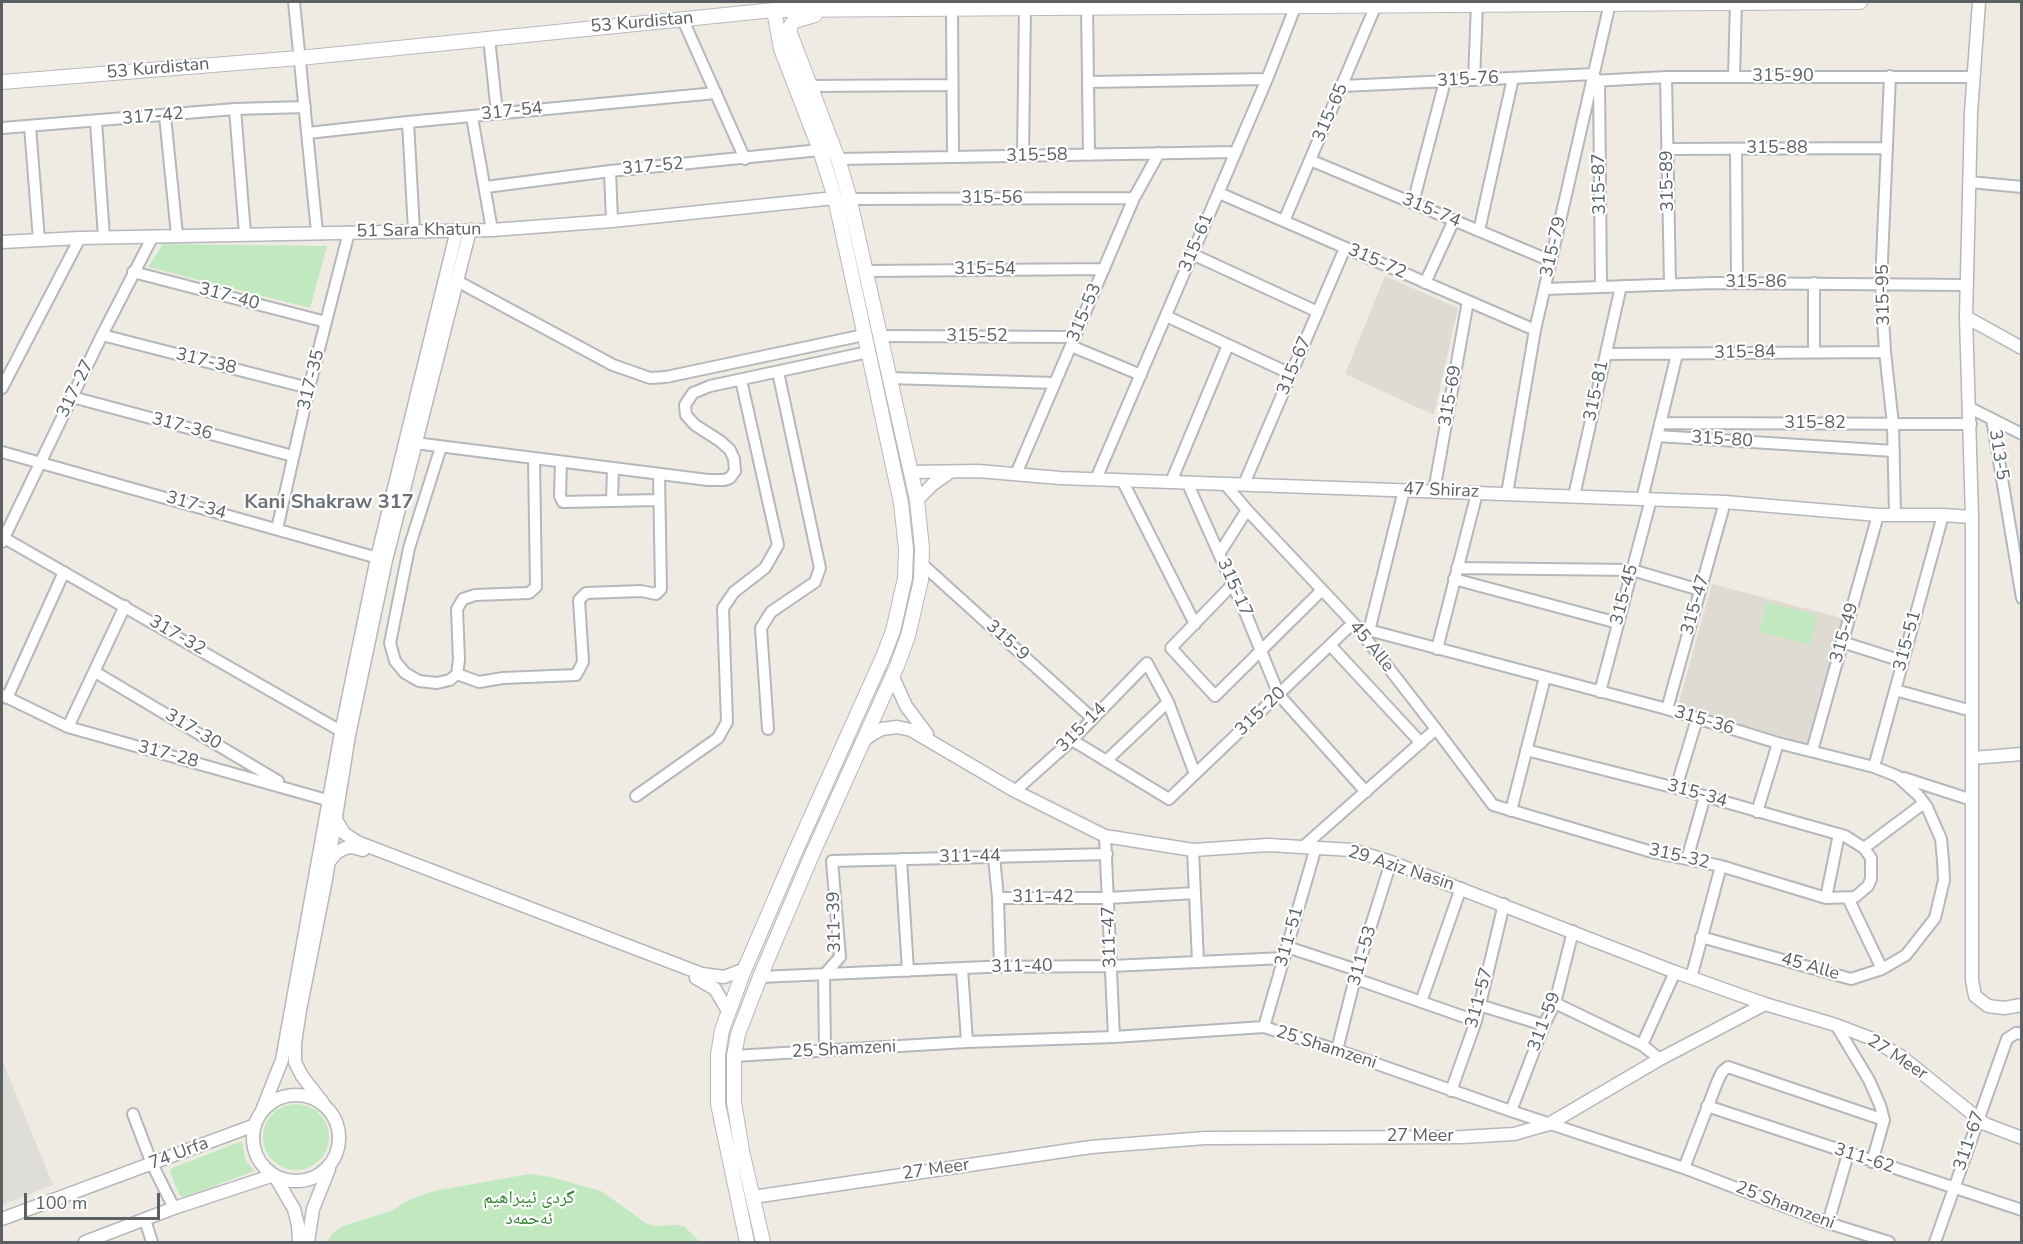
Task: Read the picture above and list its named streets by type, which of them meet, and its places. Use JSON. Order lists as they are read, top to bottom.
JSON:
{
  "streets": {
    "main road": ["53 Kurdistan"],
    "street": [
      "315-90",
      "315-76",
      "317-54",
      "315-65",
      "317-42",
      "315-88",
      "315-58",
      "317-52",
      "315-89",
      "315-87",
      "315-56",
      "315-74",
      "51 Sara Khatun",
      "315-61",
      "315-79",
      "315-72",
      "315-54",
      "315-86",
      "315-95",
      "317-40",
      "315-53",
      "315-52",
      "315-84",
      "317-38",
      "315-67",
      "317-35",
      "317-27",
      "315-81",
      "315-69",
      "315-82",
      "317-36",
      "315-80",
      "313-5",
      "47 Shiraz",
      "317-34",
      "315-17",
      "315-45",
      "315-47",
      "315-49",
      "317-32",
      "315-9",
      "315-51",
      "45 Alle",
      "315-20",
      "315-36",
      "315-14",
      "317-30",
      "317-28",
      "315-34",
      "311-44",
      "315-32",
      "29 Aziz Nasin",
      "311-42",
      "311-39",
      "311-47",
      "311-51",
      "311-53",
      "311-40",
      "311-57",
      "311-59",
      "25 Shamzeni",
      "27 Meer",
      "311-67",
      "74 Urfa",
      "311-62"
    ]
  },
  "crossings": [
    ["53 Kurdistan", "315-65"],
    ["53 Kurdistan", "315-61"],
    ["53 Kurdistan", "315-79"],
    ["315-90", "315-76"],
    ["315-90", "315-89"],
    ["315-90", "315-87"],
    ["315-90", "315-79"],
    ["315-90", "315-95"],
    ["315-76", "315-65"],
    ["315-76", "315-87"],
    ["315-76", "315-79"],
    ["315-65", "315-74"],
    ["315-65", "315-72"],
    ["315-88", "315-89"],
    ["315-88", "315-95"],
    ["315-58", "315-61"],
    ["315-58", "315-53"],
    ["315-89", "315-86"],
    ["315-87", "315-79"],
    ["315-87", "315-86"],
    ["315-56", "315-53"],
    ["315-74", "315-79"],
    ["51 Sara Khatun", "317-35"],
    ["51 Sara Khatun", "317-27"],
    ["315-61", "315-72"],
    ["315-61", "47 Shiraz"],
    ["315-79", "315-72"],
    ["315-79", "315-86"],
    ["315-79", "47 Shiraz"],
    ["315-72", "315-67"],
    ["315-72", "315-69"],
    ["315-54", "315-53"],
    ["315-86", "315-95"],
    ["315-86", "315-81"],
    ["315-95", "315-84"],
    ["315-95", "315-82"],
    ["315-95", "315-80"],
    ["315-95", "47 Shiraz"],
    ["317-40", "317-35"],
    ["317-40", "317-27"],
    ["315-53", "315-52"],
    ["315-53", "47 Shiraz"],
    ["315-84", "315-81"],
    ["315-84", "315-45"],
    ["317-38", "317-35"],
    ["317-38", "317-27"],
    ["315-67", "47 Shiraz"],
    ["317-35", "317-36"],
    ["317-35", "317-34"],
    ["317-27", "317-36"],
    ["317-27", "317-34"],
    ["317-27", "317-32"],
    ["315-81", "47 Shiraz"],
    ["315-69", "47 Shiraz"],
    ["315-82", "315-45"],
    ["315-80", "315-45"],
    ["47 Shiraz", "315-17"],
    ["47 Shiraz", "315-45"],
    ["47 Shiraz", "315-47"],
    ["47 Shiraz", "315-49"],
    ["47 Shiraz", "315-51"],
    ["47 Shiraz", "45 Alle"],
    ["315-17", "315-20"],
    ["315-45", "315-36"],
    ["315-47", "315-36"],
    ["315-49", "315-36"],
    ["315-9", "315-14"],
    ["315-51", "315-36"],
    ["45 Alle", "315-20"],
    ["45 Alle", "315-36"],
    ["45 Alle", "315-32"],
    ["315-20", "315-36"],
    ["315-14", "29 Aziz Nasin"],
    ["317-30", "317-28"],
    ["311-44", "311-39"],
    ["311-44", "311-47"],
    ["29 Aziz Nasin", "311-47"],
    ["29 Aziz Nasin", "311-51"],
    ["29 Aziz Nasin", "311-53"],
    ["29 Aziz Nasin", "311-57"],
    ["29 Aziz Nasin", "311-59"],
    ["29 Aziz Nasin", "27 Meer"],
    ["311-42", "311-47"],
    ["311-39", "311-40"],
    ["311-39", "25 Shamzeni"],
    ["311-47", "311-40"],
    ["311-47", "25 Shamzeni"],
    ["311-51", "311-40"],
    ["311-51", "25 Shamzeni"],
    ["311-53", "25 Shamzeni"],
    ["311-57", "25 Shamzeni"],
    ["311-59", "25 Shamzeni"],
    ["25 Shamzeni", "27 Meer"],
    ["27 Meer", "311-67"],
    ["311-67", "311-62"]
  ],
  "districts": ["Kani Shakraw 317"],
  "parks": ["گردی ئیبراھیم ئەحمەد"],
  "scale_bar": "100 m"
}
